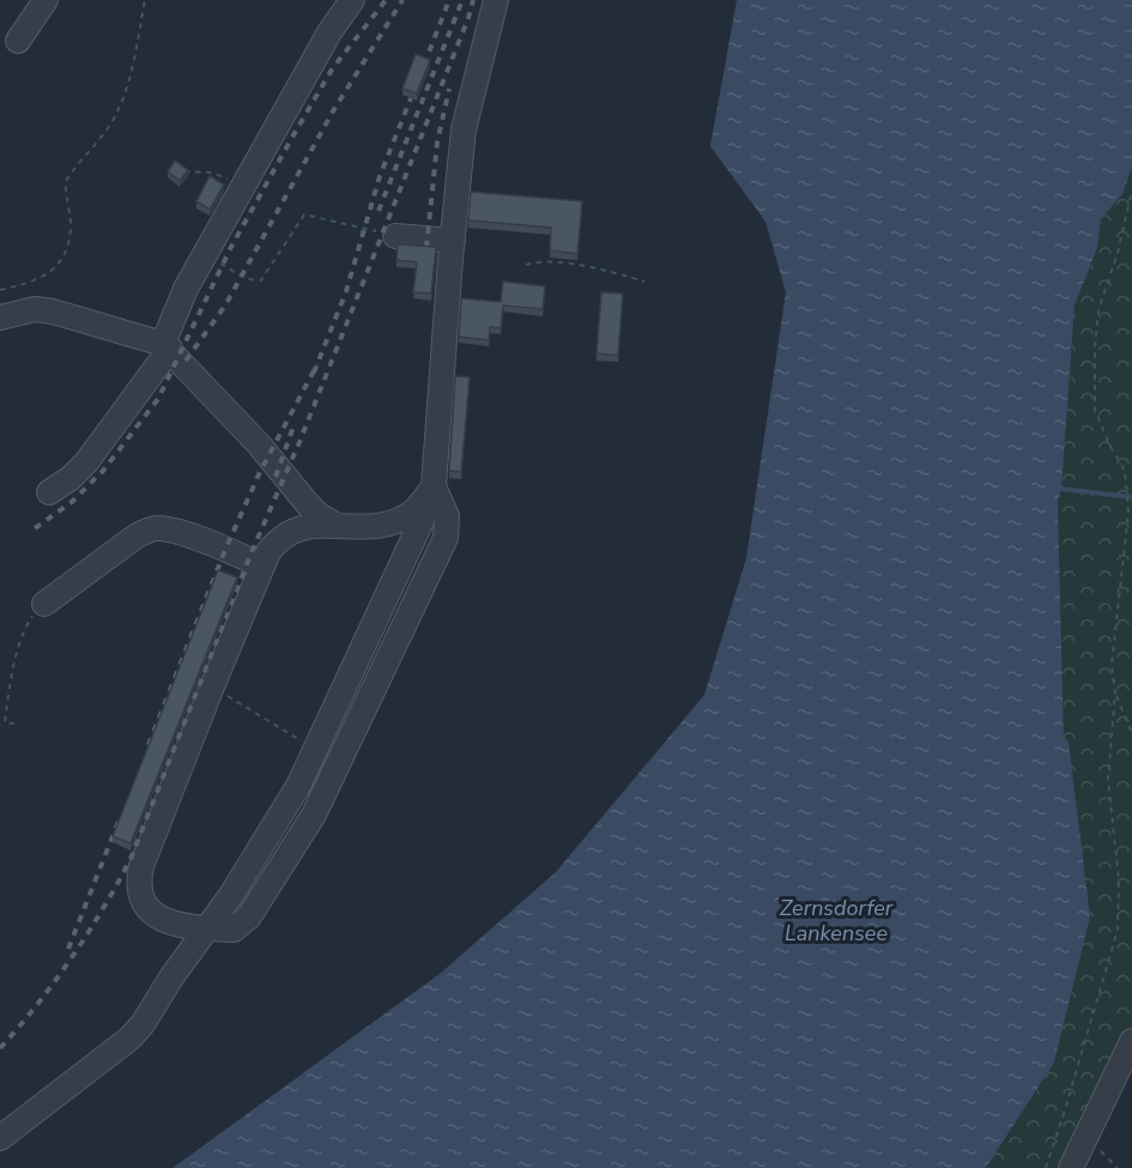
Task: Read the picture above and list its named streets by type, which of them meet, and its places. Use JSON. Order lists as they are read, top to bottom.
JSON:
{
  "water": ["Zernsdorfer Lankensee"]
}
